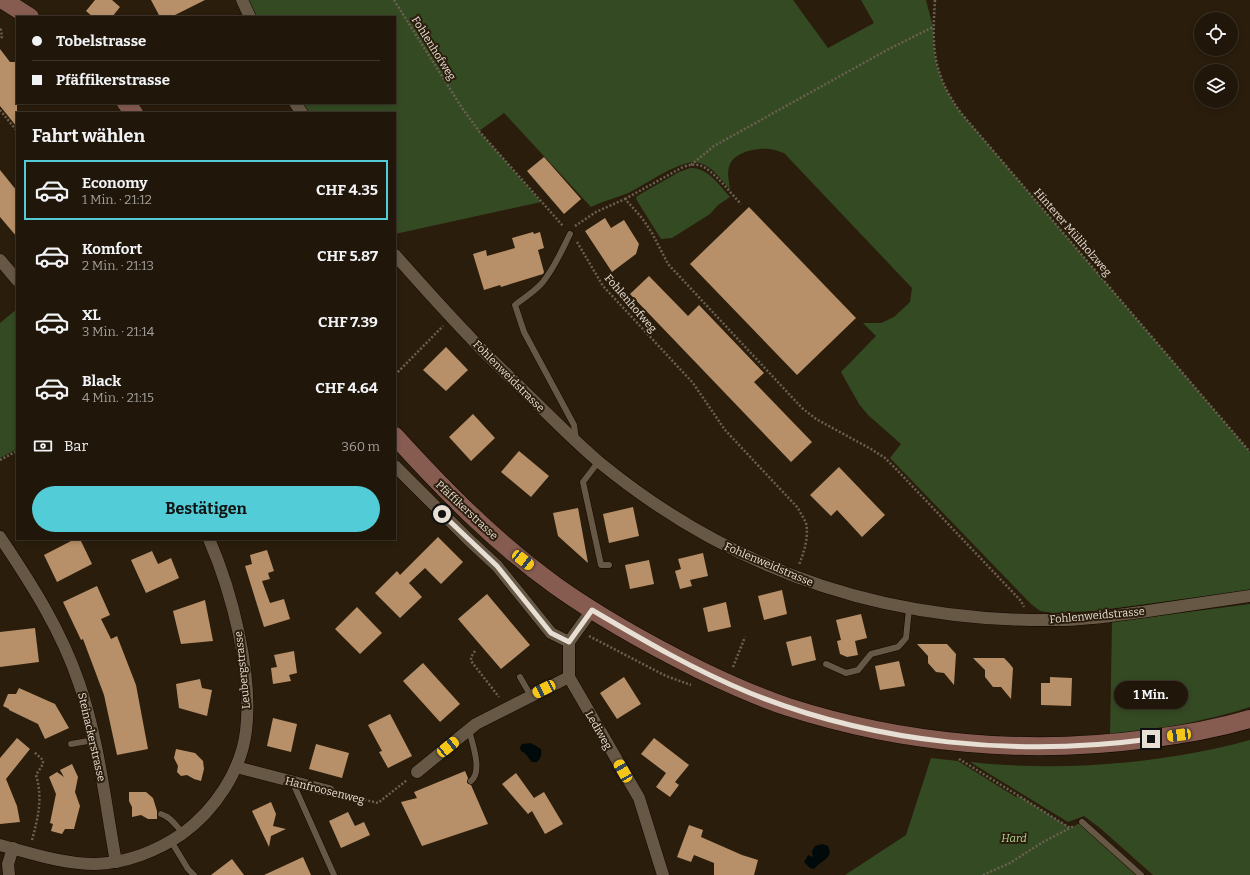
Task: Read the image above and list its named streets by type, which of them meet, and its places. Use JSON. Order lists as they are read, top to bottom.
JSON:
{
  "streets": {
    "main road": ["Pfäffikerstrasse"],
    "street": [
      "Fohlenweidstrasse",
      "Leubergstrasse",
      "Lediweg",
      "Steinackerstrasse",
      "Hanfroosenweg"
    ],
    "path": ["Fohlenhofweg", "Hinterer Müliholzweg"]
  },
  "crossings": [
    ["Fohlenhofweg", "Fohlenweidstrasse"],
    ["Leubergstrasse", "Steinackerstrasse"],
    ["Leubergstrasse", "Hanfroosenweg"]
  ],
  "parks": ["Hard"],
  "page": {
    "banner": ["Tobelstrasse", "Pfäffikerstrasse"],
    "heading": "Fahrt wählen",
    "list": [
      {
        "name": "Economy",
        "note": "1 Min. · 21:12",
        "value": "CHF 4.35"
      },
      {
        "name": "Komfort",
        "note": "2 Min. · 21:13",
        "value": "CHF 5.87"
      },
      {
        "name": "XL",
        "note": "3 Min. · 21:14",
        "value": "CHF 7.39"
      },
      {
        "name": "Black",
        "note": "4 Min. · 21:15",
        "value": "CHF 4.64"
      }
    ],
    "pay": ["Bar", "360 m"],
    "buttons": "Bestätigen",
    "bubble": "1 Min."
  }
}
